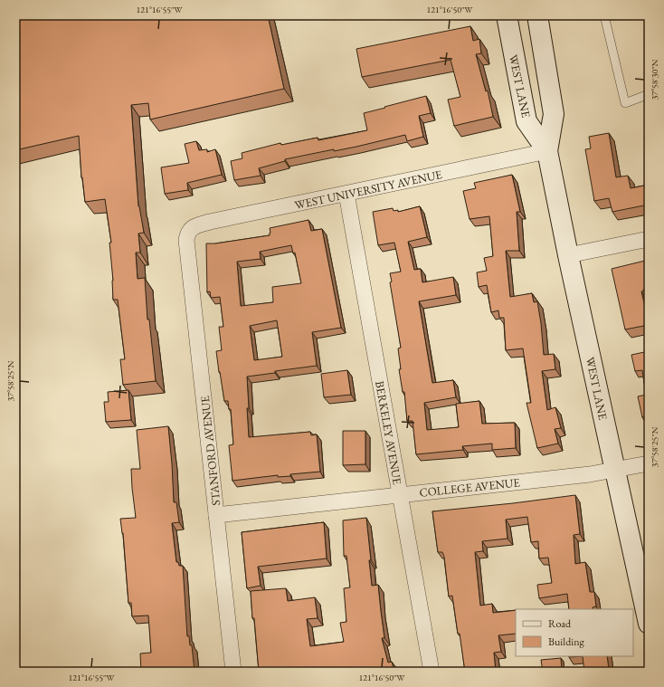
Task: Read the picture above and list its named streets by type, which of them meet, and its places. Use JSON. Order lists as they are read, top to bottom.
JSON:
{
  "streets": {
    "main road": ["WEST LANE"],
    "street": [
      "WEST UNIVERSITY AVENUE",
      "BERKELEY AVENUE",
      "STANFORD AVENUE",
      "COLLEGE AVENUE"
    ]
  },
  "crossings": [
    ["WEST LANE", "WEST UNIVERSITY AVENUE"],
    ["WEST LANE", "COLLEGE AVENUE"],
    ["WEST UNIVERSITY AVENUE", "BERKELEY AVENUE"],
    ["WEST UNIVERSITY AVENUE", "STANFORD AVENUE"],
    ["BERKELEY AVENUE", "COLLEGE AVENUE"],
    ["STANFORD AVENUE", "COLLEGE AVENUE"]
  ],
  "legend": ["Road", "Building"],
  "coordinates": [
    "121°16'55\"W",
    "121°16'50\"W",
    "37°58'30\"N",
    "37°58'25\"N"
  ]
}
